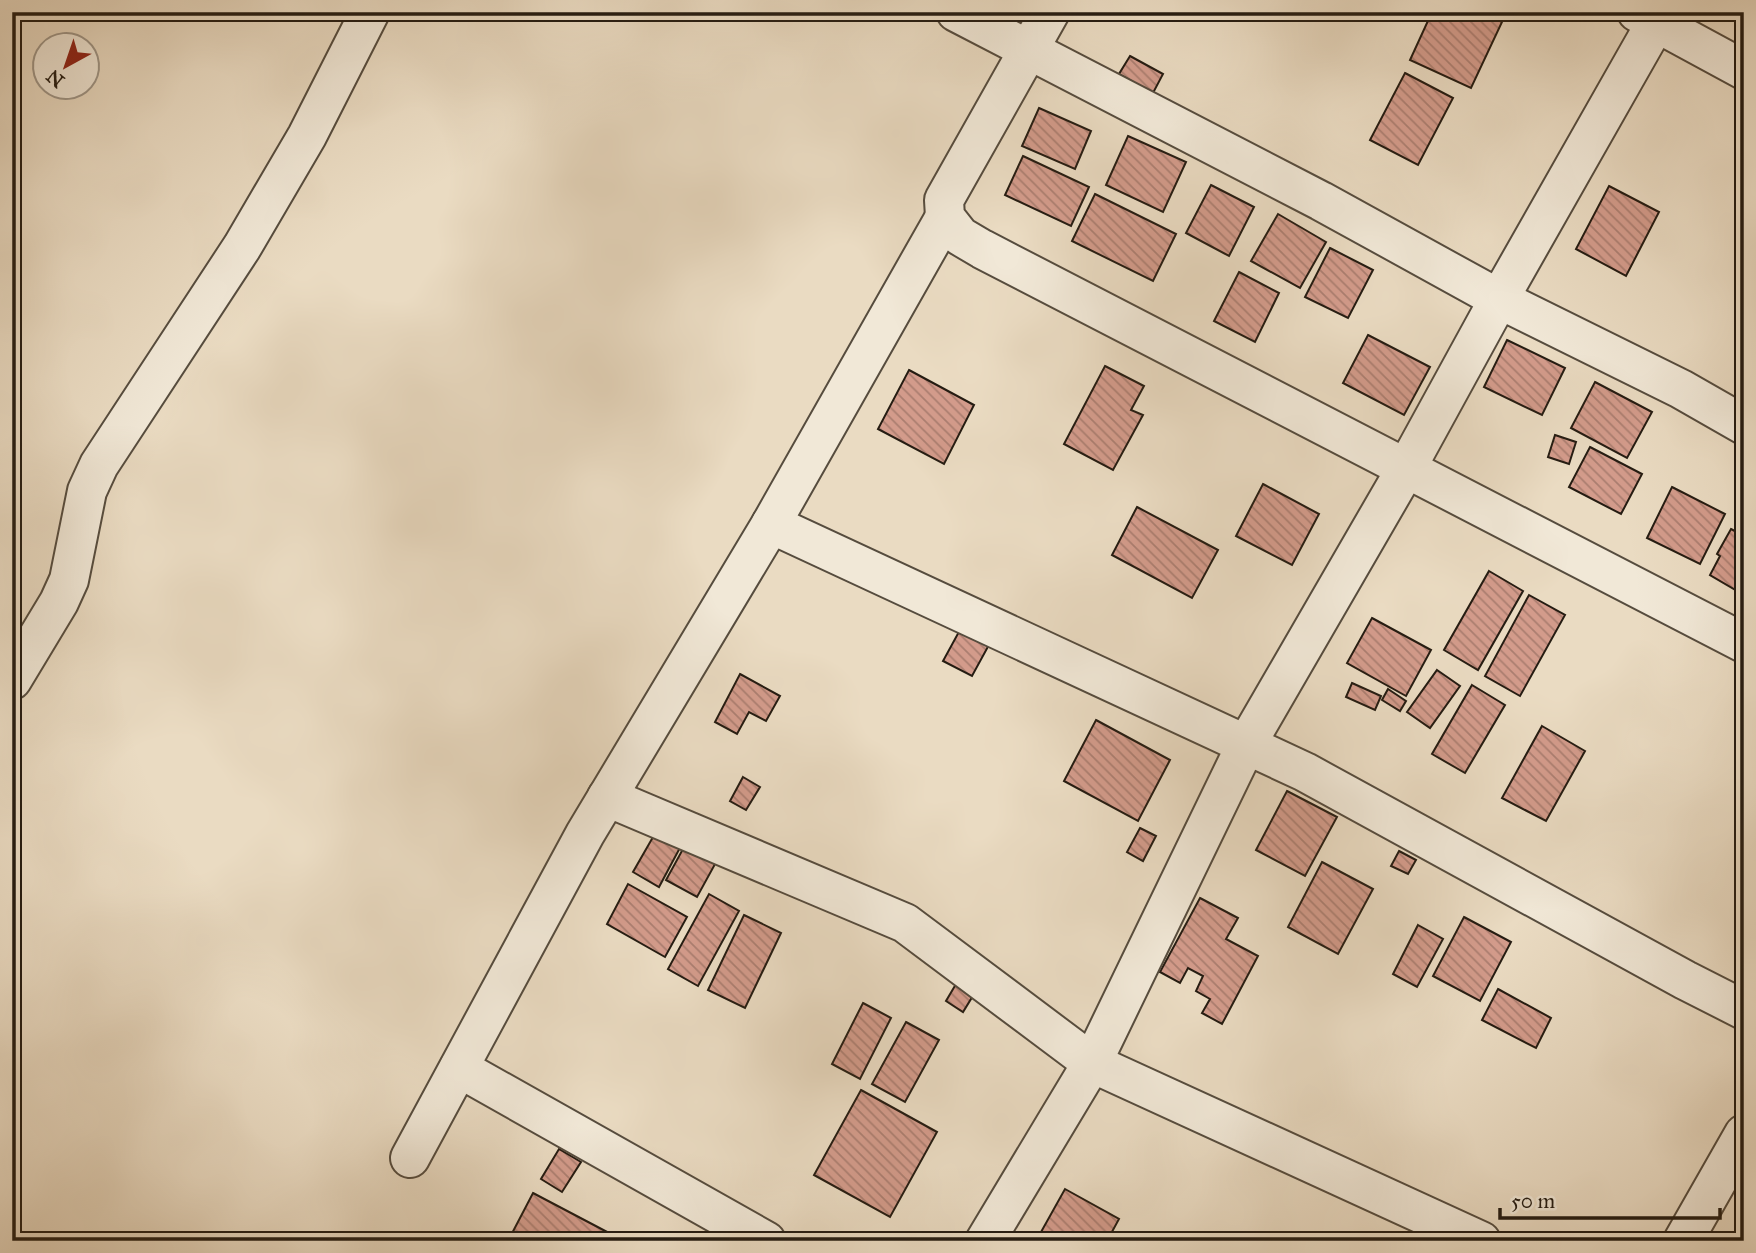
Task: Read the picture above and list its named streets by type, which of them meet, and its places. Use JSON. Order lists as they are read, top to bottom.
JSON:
{
  "scale_bar": "50 m",
  "north": "bottom left"
}
